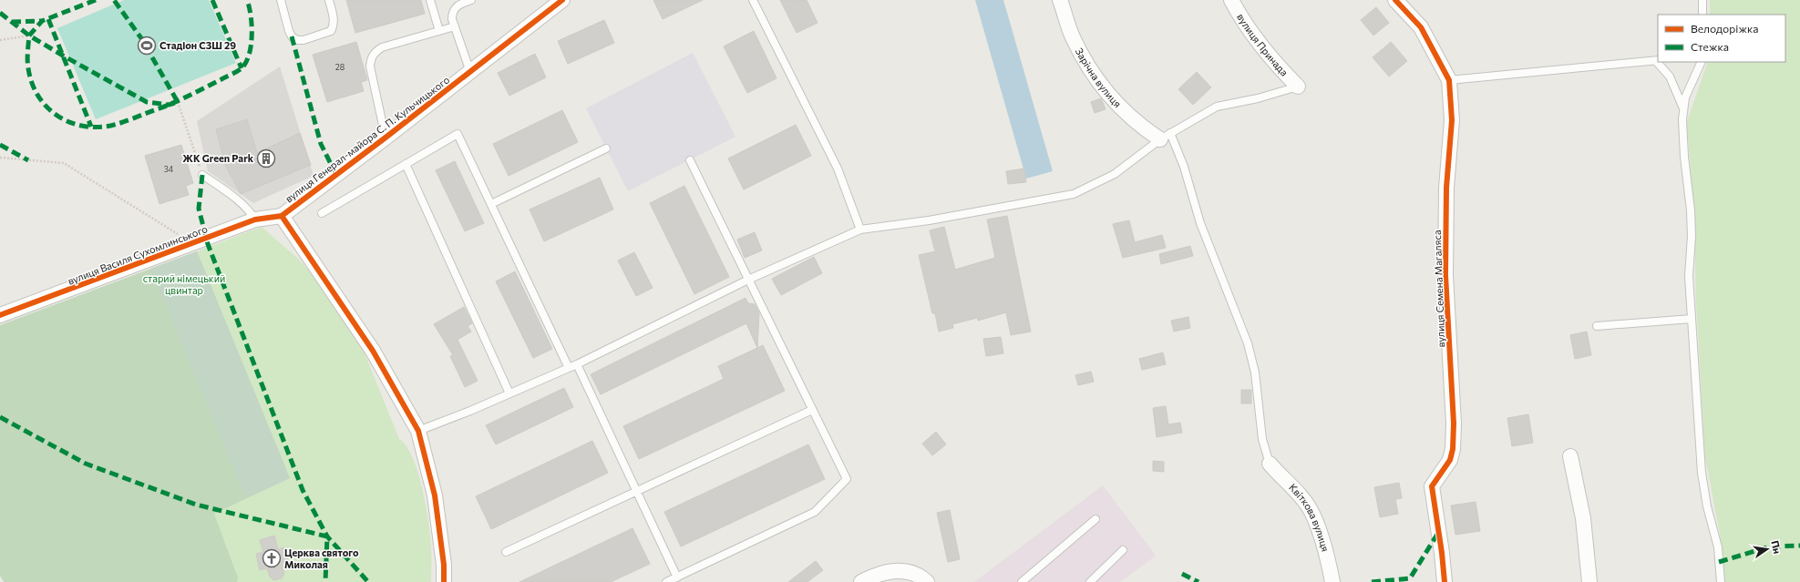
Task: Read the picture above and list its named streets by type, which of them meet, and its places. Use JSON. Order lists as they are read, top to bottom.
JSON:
{
  "streets": {
    "street": [
      "вулиця Принада",
      "Зарічна вулиця",
      "вулиця Генерал-майора С. П. Кульчицького",
      "вулиця Василя Сухомлинського",
      "вулиця Семена Магаляса",
      "Квіткова вулиця"
    ]
  },
  "crossings": [
    ["вулиця Генерал-майора С. П. Кульчицького", "вулиця Василя Сухомлинського"]
  ],
  "parks": ["старий німецький цвинтар"],
  "places": {
    "sports": ["Стадіон СЗШ 29"],
    "building": ["ЖК Green Park"],
    "church": ["Церква святого Миколая"]
  },
  "house_numbers": ["28", "34"],
  "legend": ["Велодоріжка", "Стежка"],
  "north": "right"
}
